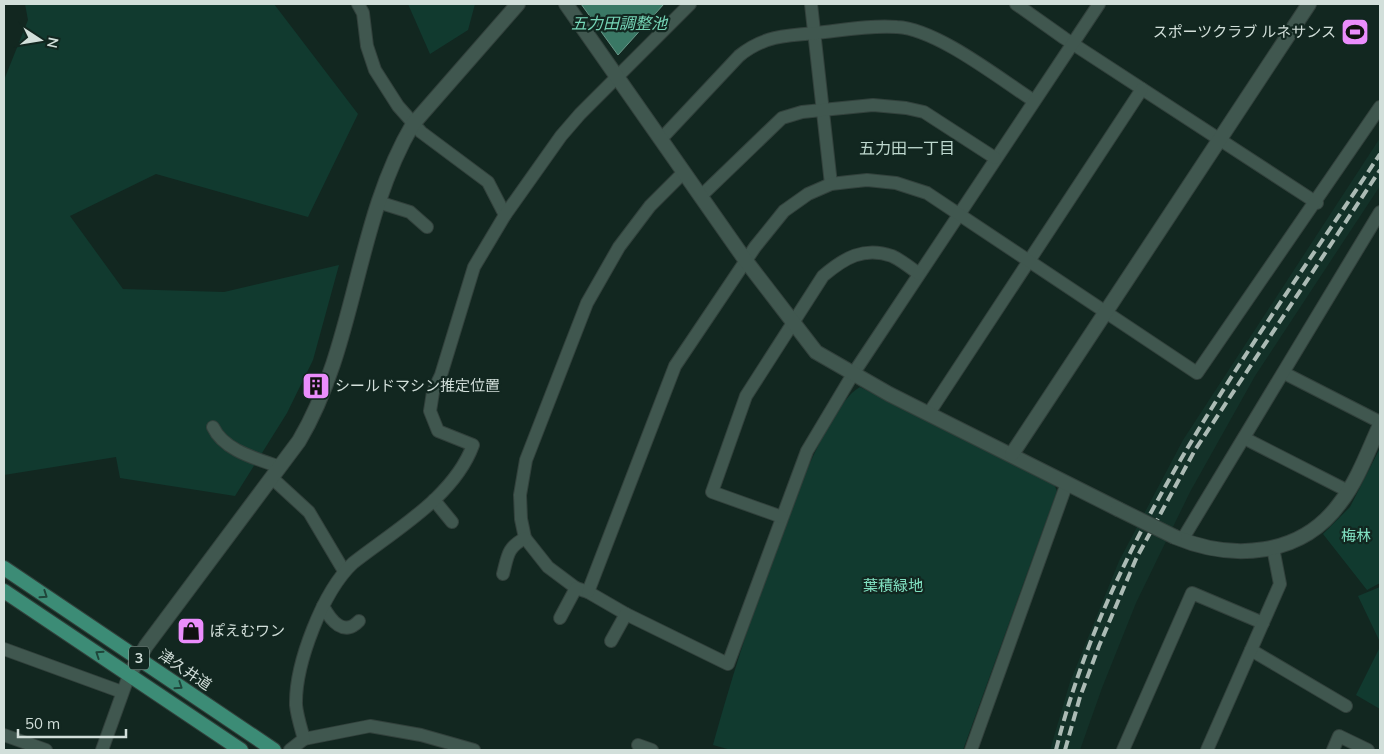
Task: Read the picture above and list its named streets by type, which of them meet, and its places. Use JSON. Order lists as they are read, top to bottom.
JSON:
{
  "streets": {
    "main road": ["3", "津久井道"]
  },
  "districts": ["五力田一丁目"],
  "water": ["五力田調整池"],
  "parks": ["梅林", "葉積緑地"],
  "places": {
    "sports": ["スポーツクラブ ルネサンス"],
    "building": ["シールドマシン推定位置"],
    "shop": ["ぽえむワン"]
  },
  "scale_bar": "50 m",
  "north": "right"
}
